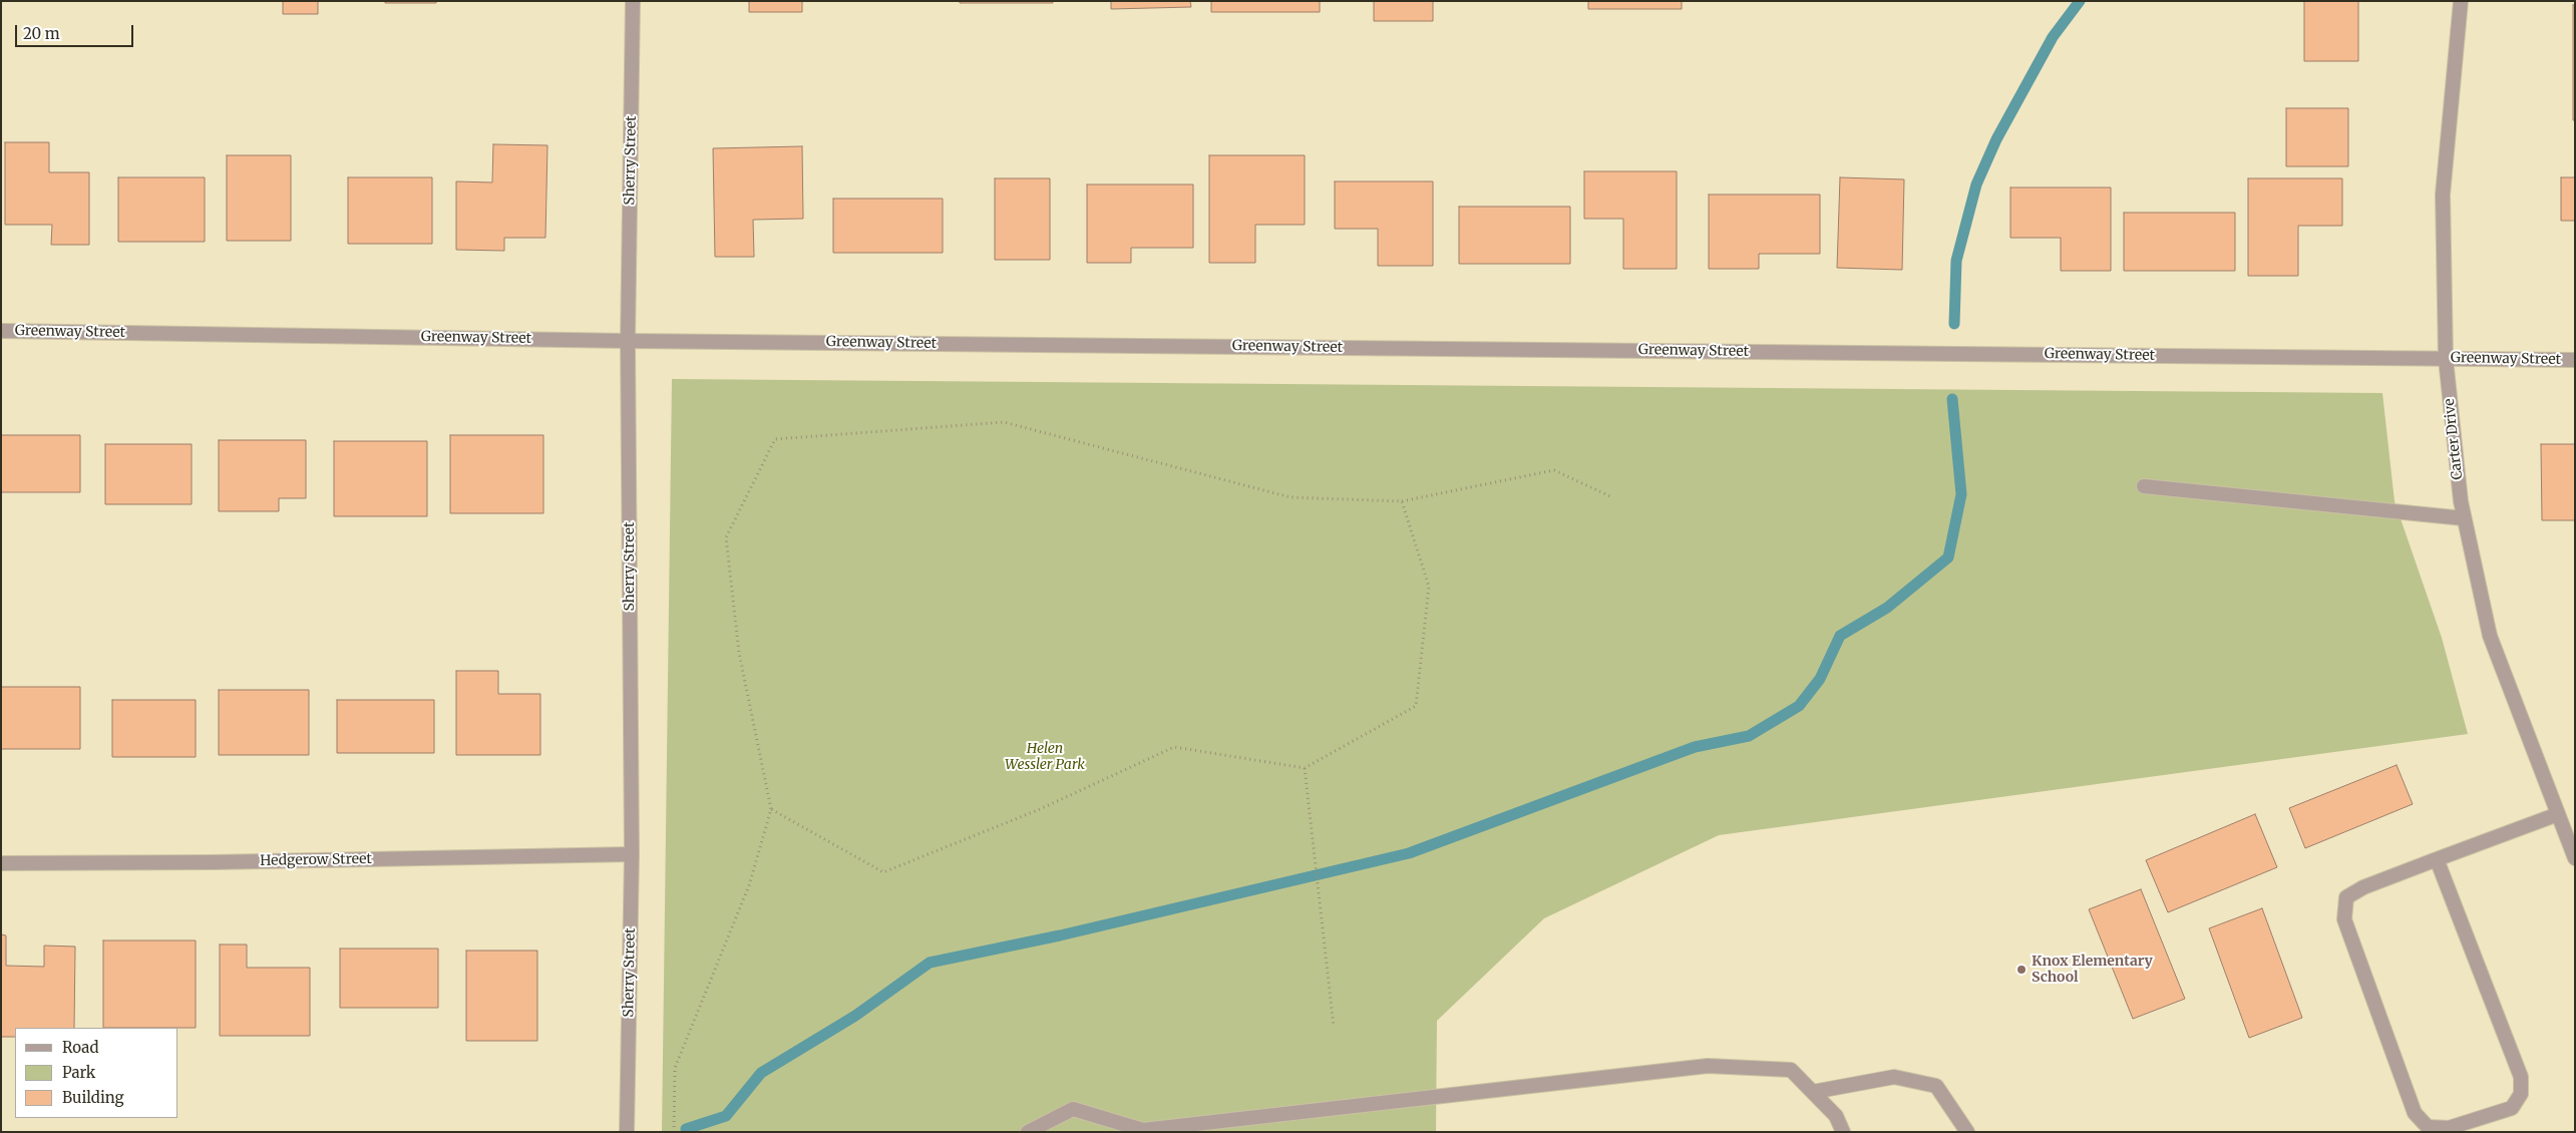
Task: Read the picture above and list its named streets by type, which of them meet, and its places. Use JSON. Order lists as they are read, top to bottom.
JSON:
{
  "streets": {
    "street": [
      "Sherry Street",
      "Greenway Street",
      "Carter Drive",
      "Hedgerow Street"
    ]
  },
  "crossings": [
    ["Sherry Street", "Greenway Street"],
    ["Sherry Street", "Hedgerow Street"],
    ["Greenway Street", "Carter Drive"]
  ],
  "parks": ["Helen Wessler Park"],
  "places": ["Knox Elementary School"],
  "legend": ["Road", "Park", "Building"],
  "scale_bar": "20 m"
}
